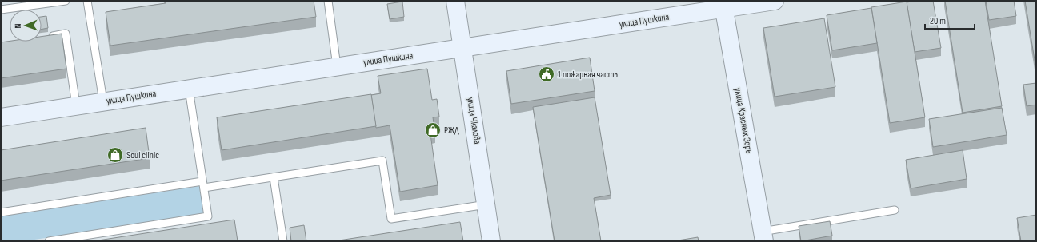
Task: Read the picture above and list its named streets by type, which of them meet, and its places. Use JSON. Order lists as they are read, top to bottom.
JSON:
{
  "streets": {
    "street": ["улица Пушкина", "улица Чкалова", "улица Красных Зорь"]
  },
  "crossings": [
    ["улица Пушкина", "улица Чкалова"],
    ["улица Пушкина", "улица Красных Зорь"]
  ],
  "places": {
    "public building": ["1 пожарная часть"],
    "shop": ["РЖД", "Soul clinic"]
  },
  "scale_bar": "20 m",
  "north": "left"
}
